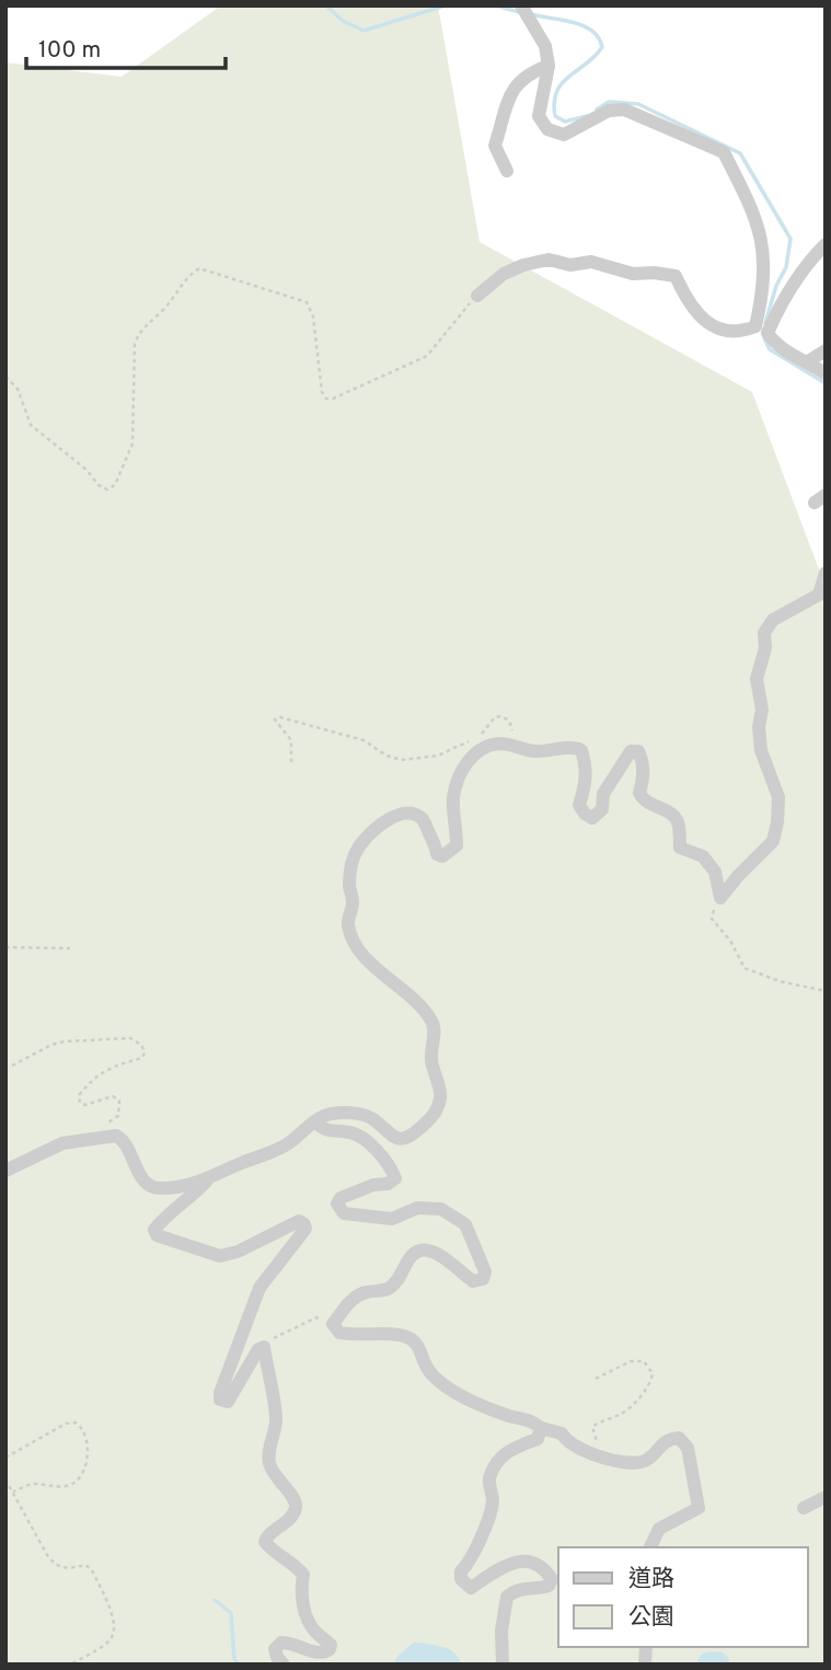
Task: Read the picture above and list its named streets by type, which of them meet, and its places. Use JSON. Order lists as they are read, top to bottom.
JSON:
{
  "legend": ["道路", "公園"],
  "scale_bar": "100 m"
}
